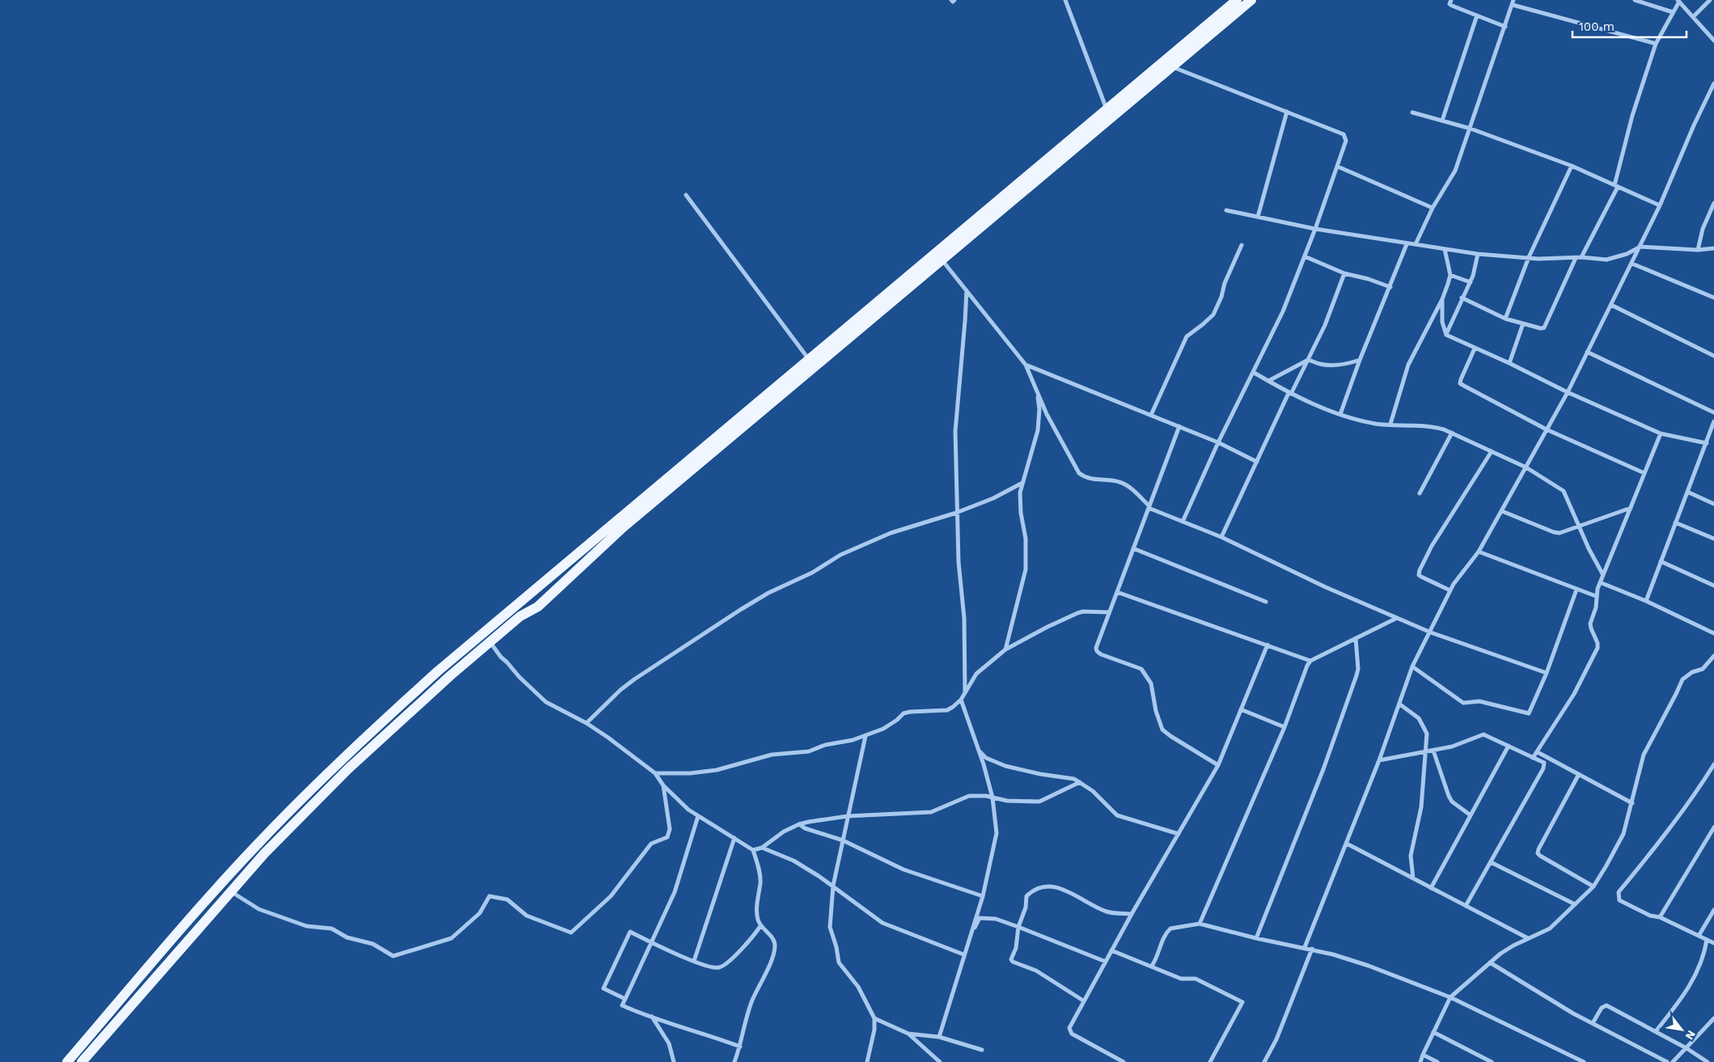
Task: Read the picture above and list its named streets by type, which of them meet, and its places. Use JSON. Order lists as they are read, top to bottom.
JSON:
{
  "scale_bar": "100 m",
  "north": "bottom right"
}
